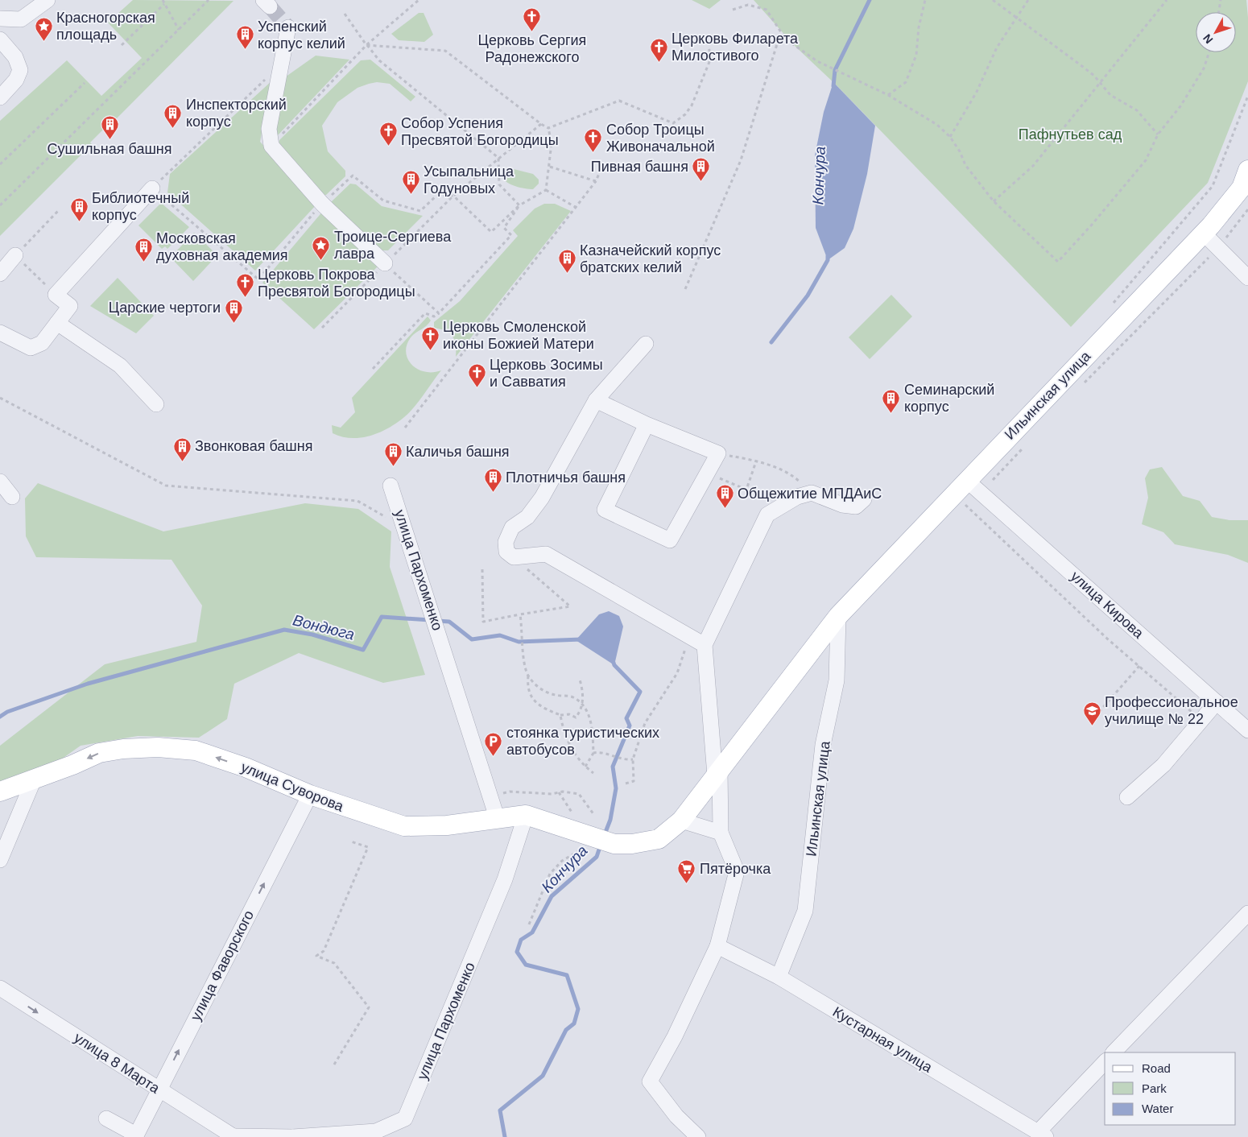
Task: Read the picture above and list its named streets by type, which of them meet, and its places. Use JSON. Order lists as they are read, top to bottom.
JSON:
{
  "streets": {
    "main road": ["Ильинская улица", "улица Суворова"],
    "street": [
      "улица Пархоменко",
      "улица Кирова",
      "улица Фаворского",
      "Кустарная улица",
      "улица 8 Марта"
    ]
  },
  "crossings": [
    ["Ильинская улица", "улица Кирова"],
    ["Ильинская улица", "улица Суворова"],
    ["Ильинская улица", "Кустарная улица"],
    ["улица Пархоменко", "улица Суворова"],
    ["улица Пархоменко", "улица 8 Марта"],
    ["улица Суворова", "улица Фаворского"],
    ["улица Фаворского", "улица 8 Марта"]
  ],
  "one_way": ["улица Суворова", "улица Фаворского", "улица 8 Марта"],
  "water": ["Кончура", "Вондюга"],
  "parks": ["Пафнутьев сад"],
  "places": {
    "church": [
      "Церковь Сергия Радонежского",
      "Церковь Филарета Милостивого",
      "Собор Успения Пресвятой Богородицы",
      "Собор Троицы Живоначальной",
      "Церковь Покрова Пресвятой Богородицы",
      "Церковь Смоленской иконы Божией Матери",
      "Церковь Зосимы и Савватия"
    ],
    "place": ["Красногорская площадь", "Троице-Сергиева лавра"],
    "building": [
      "Успенский корпус келий",
      "Инспекторский корпус",
      "Сушильная башня",
      "Пивная башня",
      "Усыпальница Годуновых",
      "Библиотечный корпус",
      "Московская духовная академия",
      "Казначейский корпус братских келий",
      "Царские чертоги",
      "Семинарский корпус",
      "Звонковая башня",
      "Каличья башня",
      "Плотничья башня",
      "Общежитие МПДАиС"
    ],
    "school or university": ["Профессиональное училище № 22"],
    "parking": ["стоянка туристических автобусов"],
    "supermarket": ["Пятёрочка"]
  },
  "legend": ["Road", "Park", "Water"],
  "north": "bottom left"
}
